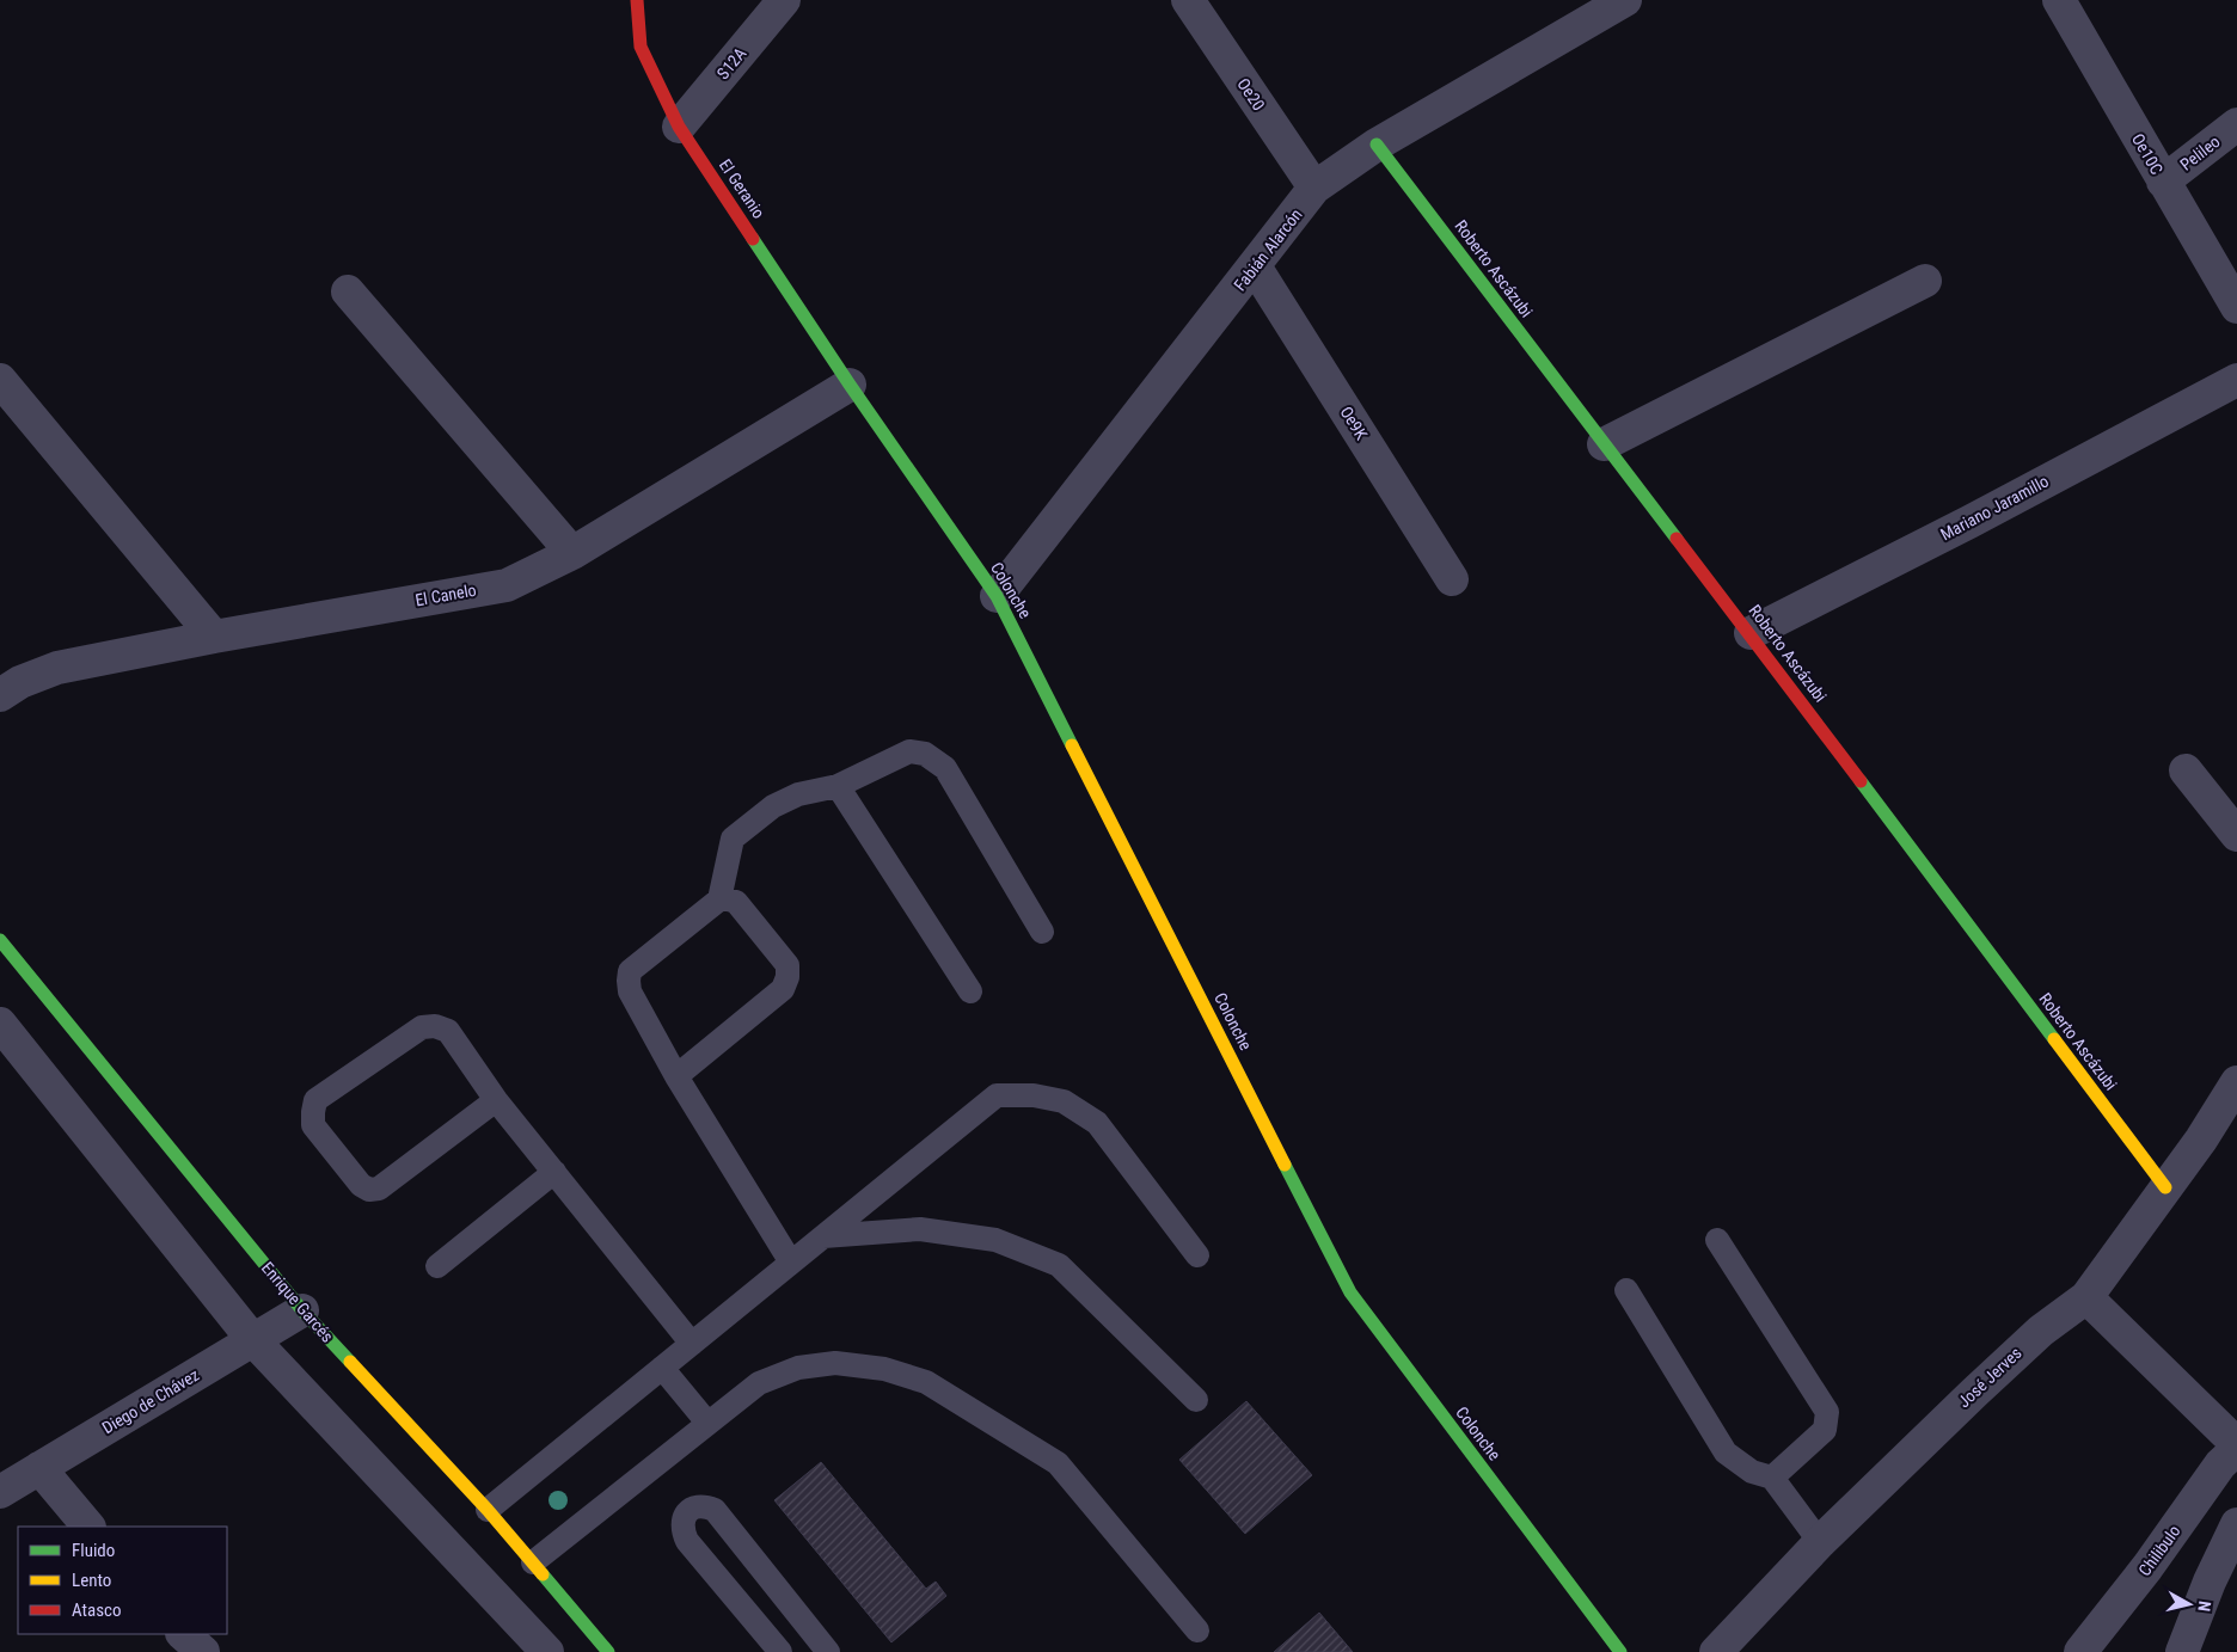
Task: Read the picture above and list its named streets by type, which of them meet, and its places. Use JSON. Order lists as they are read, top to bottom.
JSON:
{
  "streets": {
    "street": [
      "S12A",
      "Oe20",
      "Pelileo",
      "Oe10C",
      "El Geranio",
      "Fabián Alarcón",
      "Roberto Ascázubi",
      "Oe9K",
      "Mariano Jaramillo",
      "Colonche",
      "El Canelo",
      "Enrique Garcés",
      "José Jerves",
      "Diego de Chávez",
      "Chilibulo"
    ]
  },
  "crossings": [
    ["S12A", "El Geranio"],
    ["Oe20", "Fabián Alarcón"],
    ["Pelileo", "Oe10C"],
    ["El Geranio", "Colonche"],
    ["El Geranio", "El Canelo"],
    ["Fabián Alarcón", "Roberto Ascázubi"],
    ["Fabián Alarcón", "Oe9K"],
    ["Fabián Alarcón", "Colonche"],
    ["Roberto Ascázubi", "Mariano Jaramillo"],
    ["Roberto Ascázubi", "José Jerves"],
    ["Colonche", "El Canelo"],
    ["Enrique Garcés", "Diego de Chávez"]
  ],
  "legend": ["Fluido", "Lento", "Atasco"],
  "north": "right"
}
